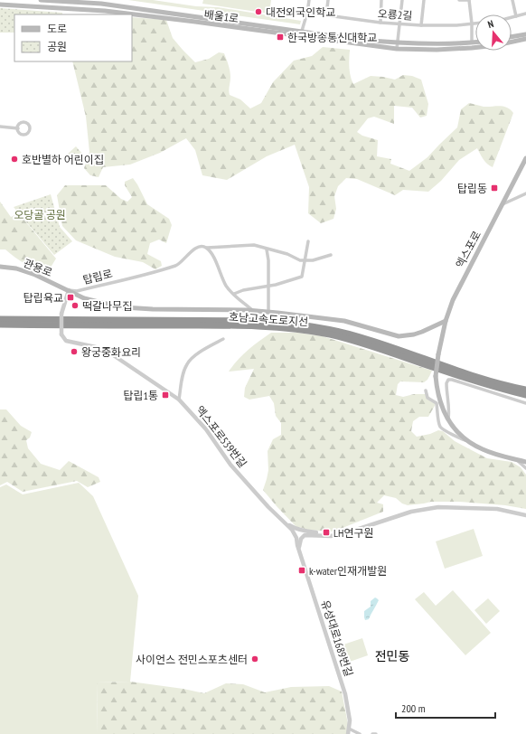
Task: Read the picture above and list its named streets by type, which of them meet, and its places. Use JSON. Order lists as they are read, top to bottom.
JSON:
{
  "streets": {
    "highway": ["호남고속도로지선"],
    "main road": [
      "배울1로",
      "엑스포로",
      "관용로",
      "탑립로"
    ],
    "street": ["오룡2길", "엑스포로539번길", "유성대로1689번길"]
  },
  "crossings": [
    ["엑스포로", "탑립로"],
    ["관용로", "탑립로"],
    ["관용로", "엑스포로539번길"],
    ["탑립로", "엑스포로539번길"]
  ],
  "districts": ["전민동"],
  "parks": ["오당골 공원"],
  "places": {
    "other": [
      "대전외국인학교",
      "호반별하 어린이집",
      "떡갈나무집",
      "왕궁중화요리",
      "사이언스 전민스포츠센터"
    ],
    "transit": [
      "한국방송통신대학교",
      "탑립동",
      "탑립육교",
      "탑립1통",
      "LH연구원",
      "k-water인재개발원"
    ]
  },
  "legend": ["도로", "공원"],
  "scale_bar": "200 m",
  "north": "top"
}
